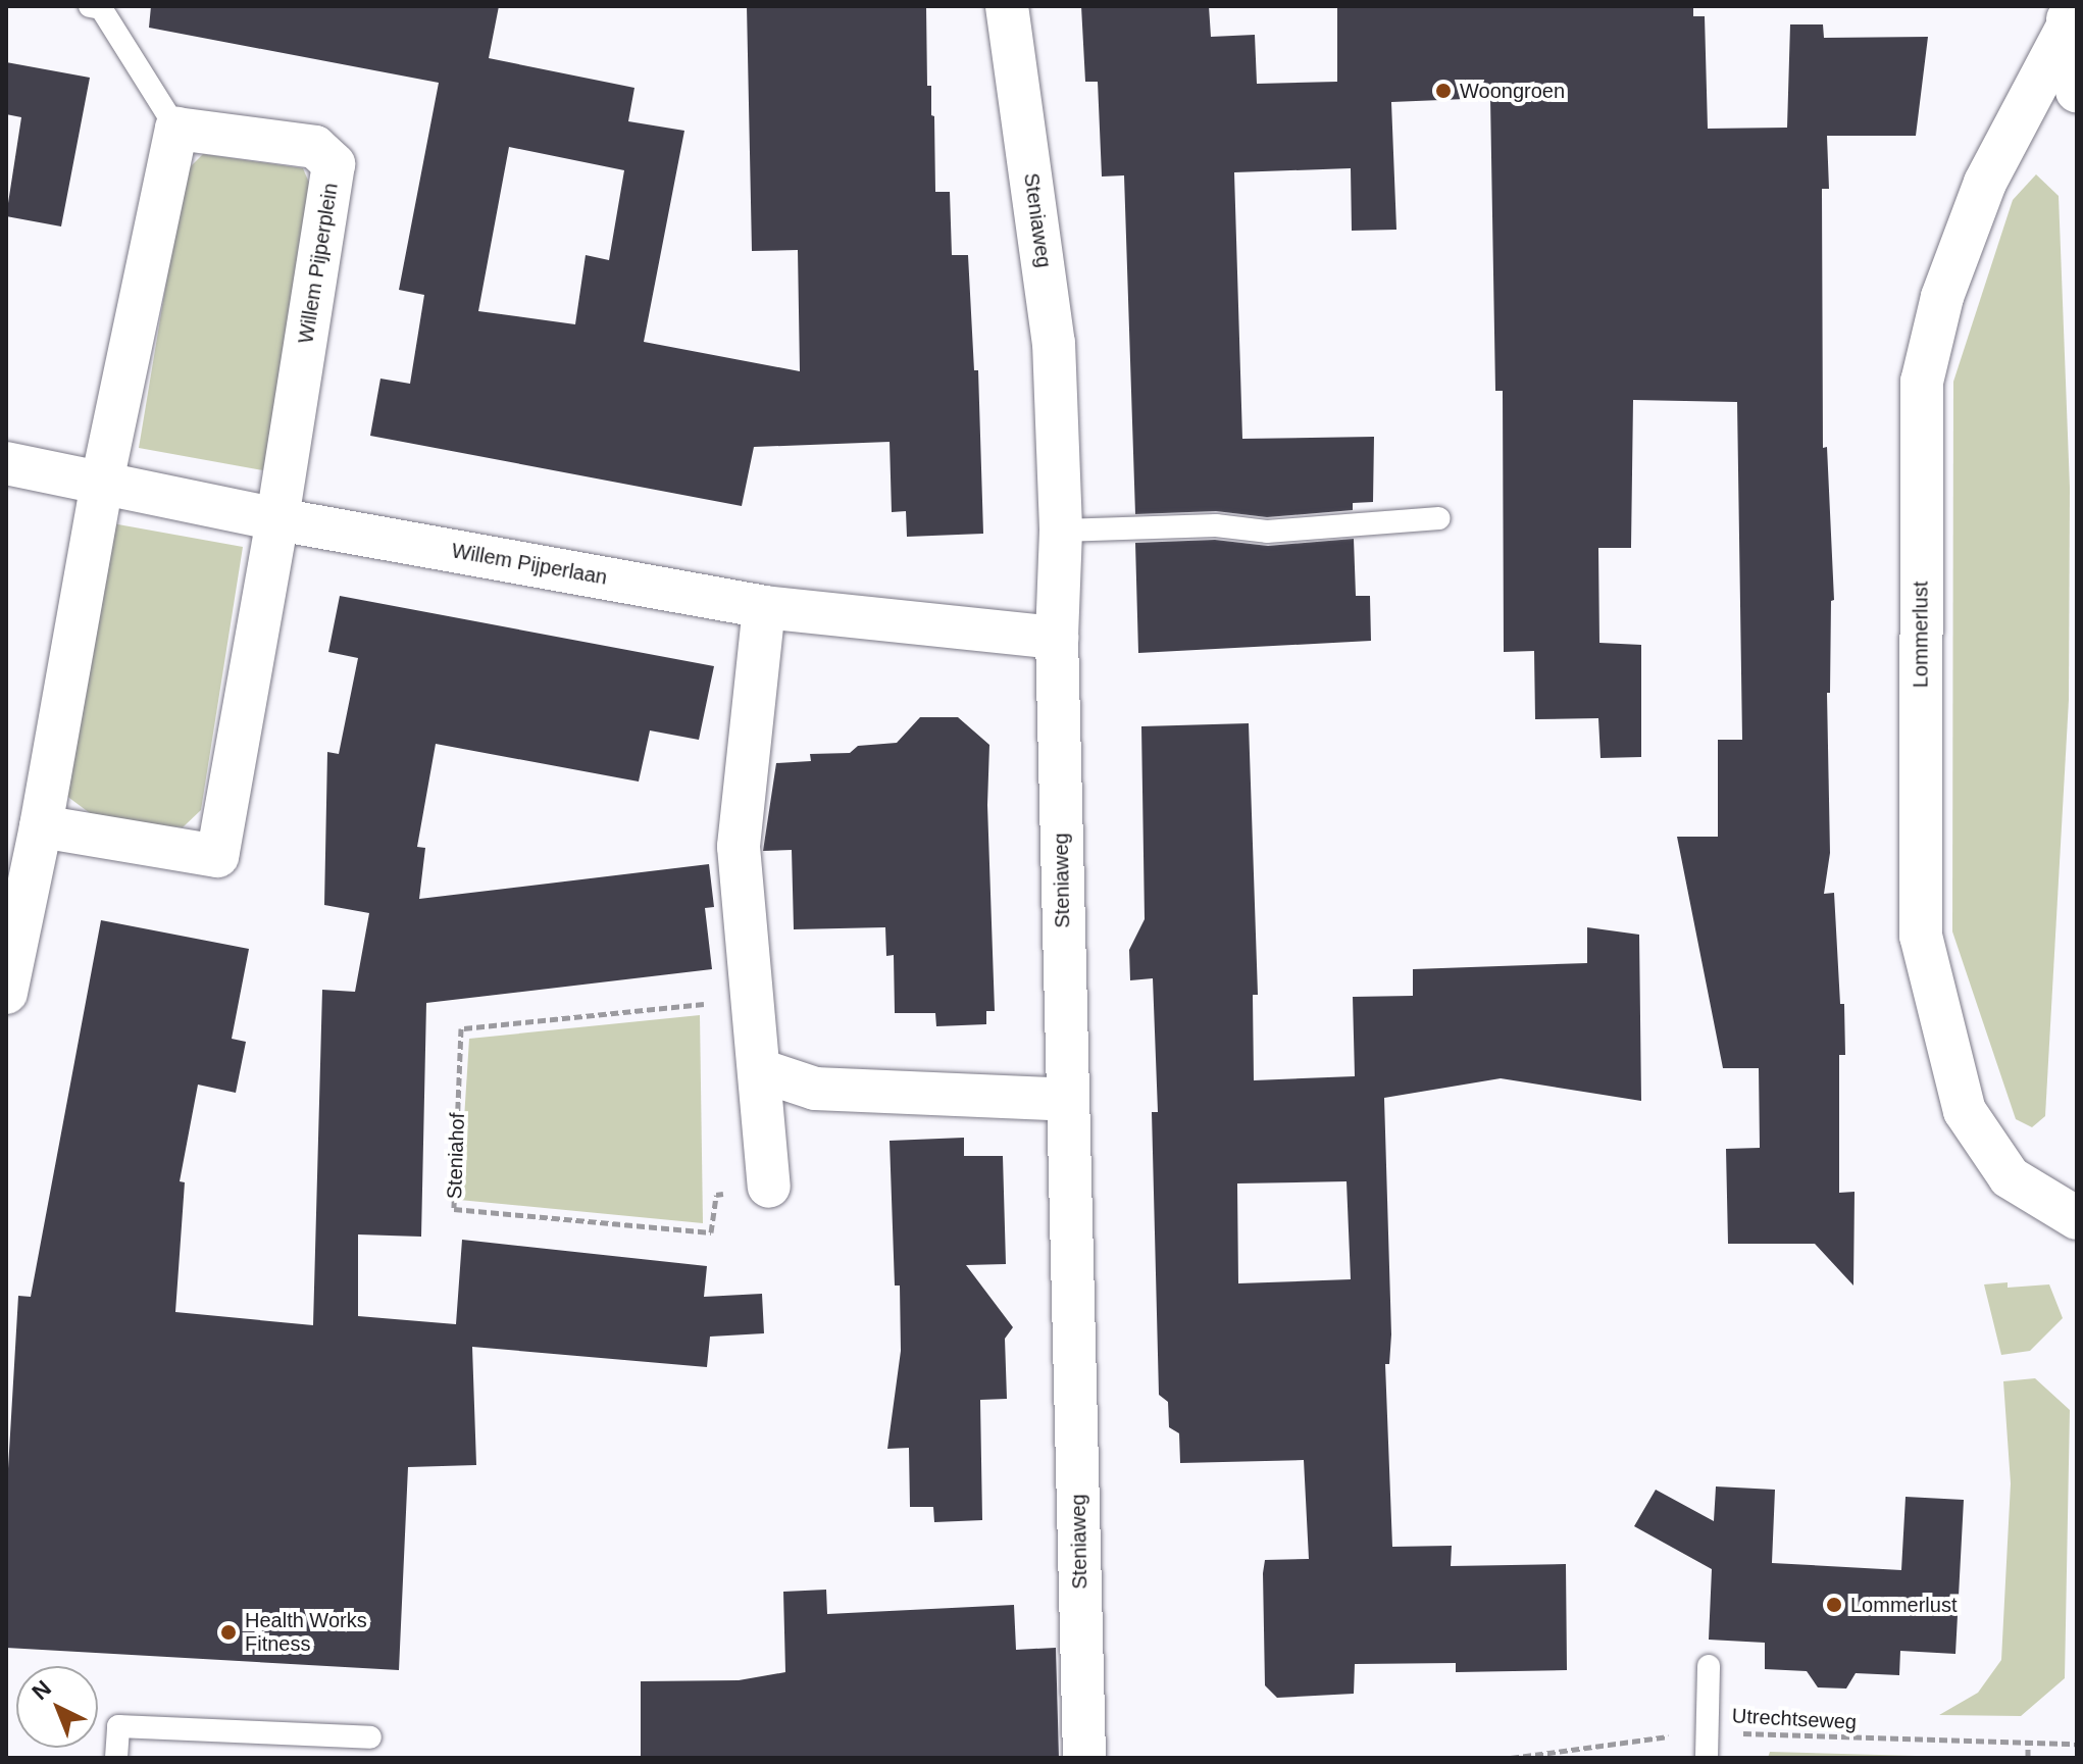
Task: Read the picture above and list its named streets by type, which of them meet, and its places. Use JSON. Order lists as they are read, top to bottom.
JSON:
{
  "streets": {
    "street": [
      "Steniaweg",
      "Willem Pijperplein",
      "Willem Pijperlaan",
      "Lommerlust"
    ],
    "path": ["Steniahof", "Utrechtseweg"]
  },
  "crossings": [
    ["Steniaweg", "Willem Pijperlaan"],
    ["Willem Pijperplein", "Willem Pijperlaan"]
  ],
  "places": ["Woongroen", "Lommerlust", "Health Works Fitness"],
  "north": "top left"
}
